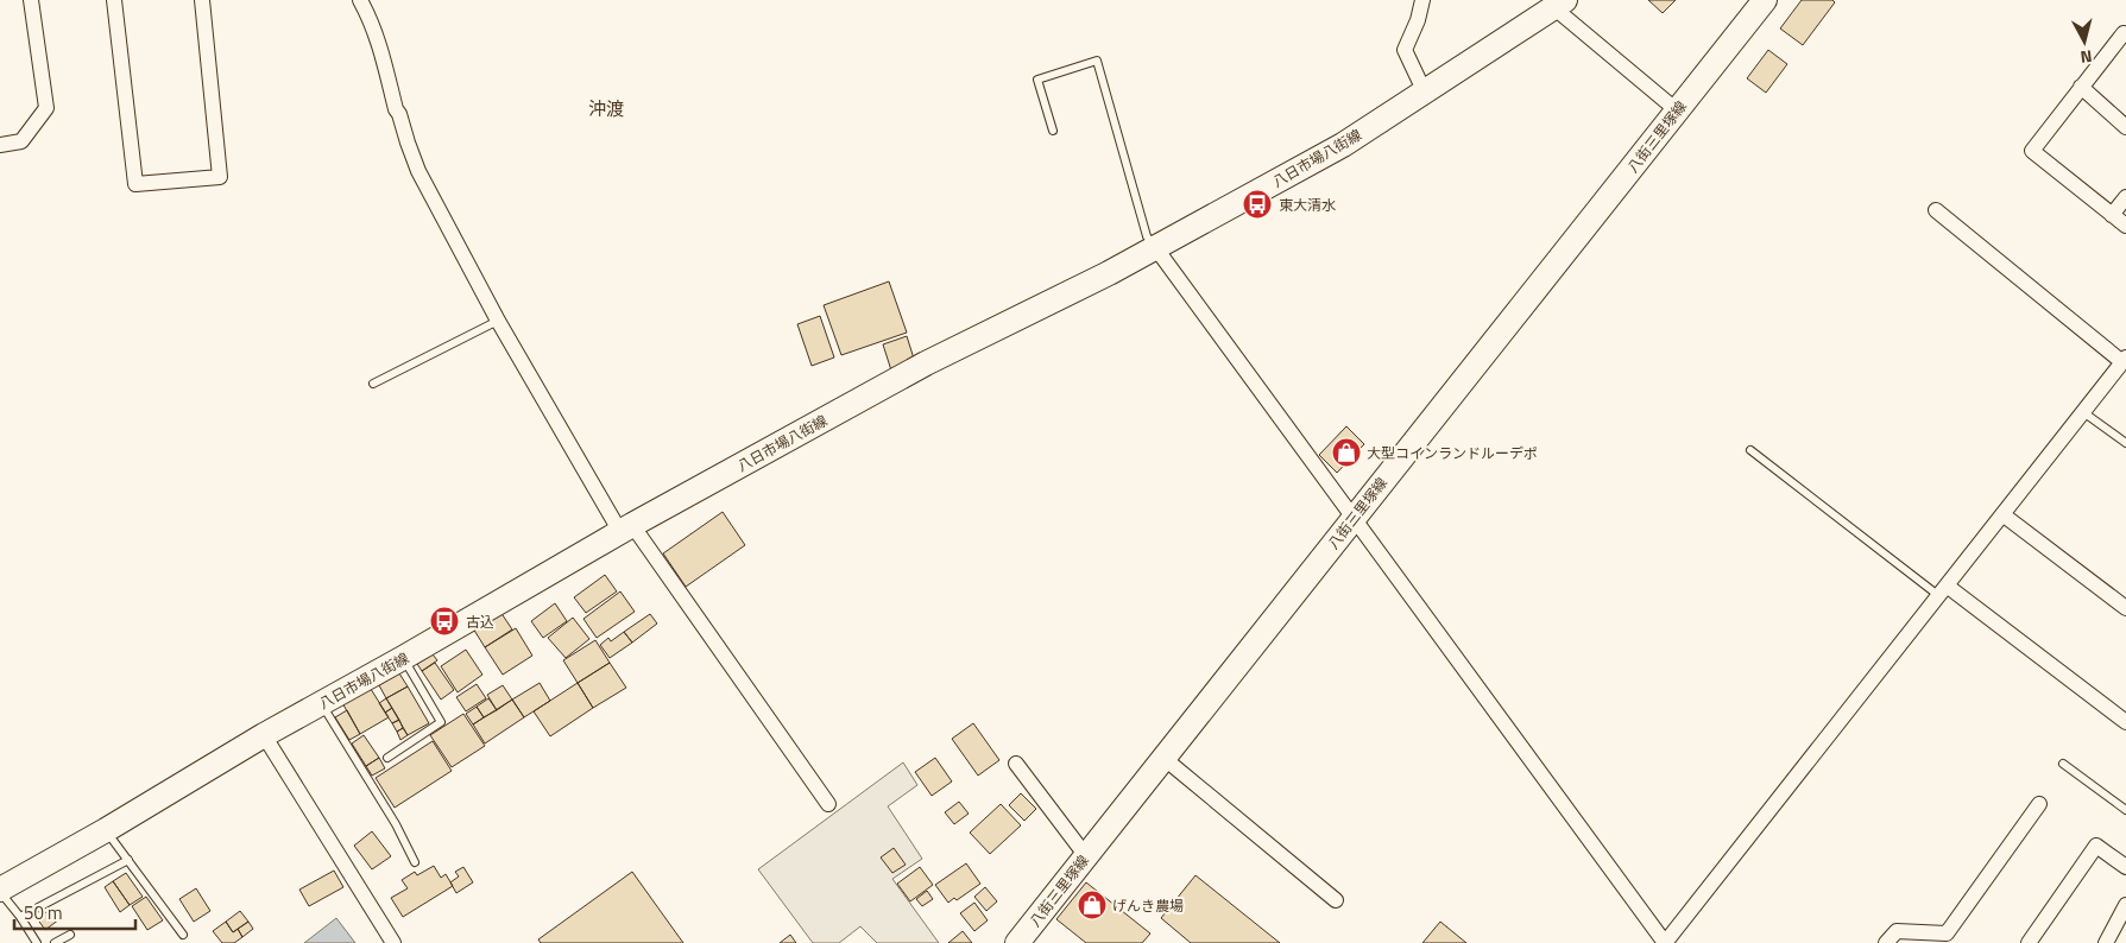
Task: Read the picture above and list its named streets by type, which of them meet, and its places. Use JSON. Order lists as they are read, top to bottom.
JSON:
{
  "streets": {
    "main road": ["八街三里塚線", "八日市場八街線"]
  },
  "districts": ["沖渡"],
  "places": {
    "bus stop": ["東大清水", "古込"],
    "shop": ["大型コインランドルーデポ", "げんき農場"]
  },
  "scale_bar": "50 m",
  "north": "bottom"
}
